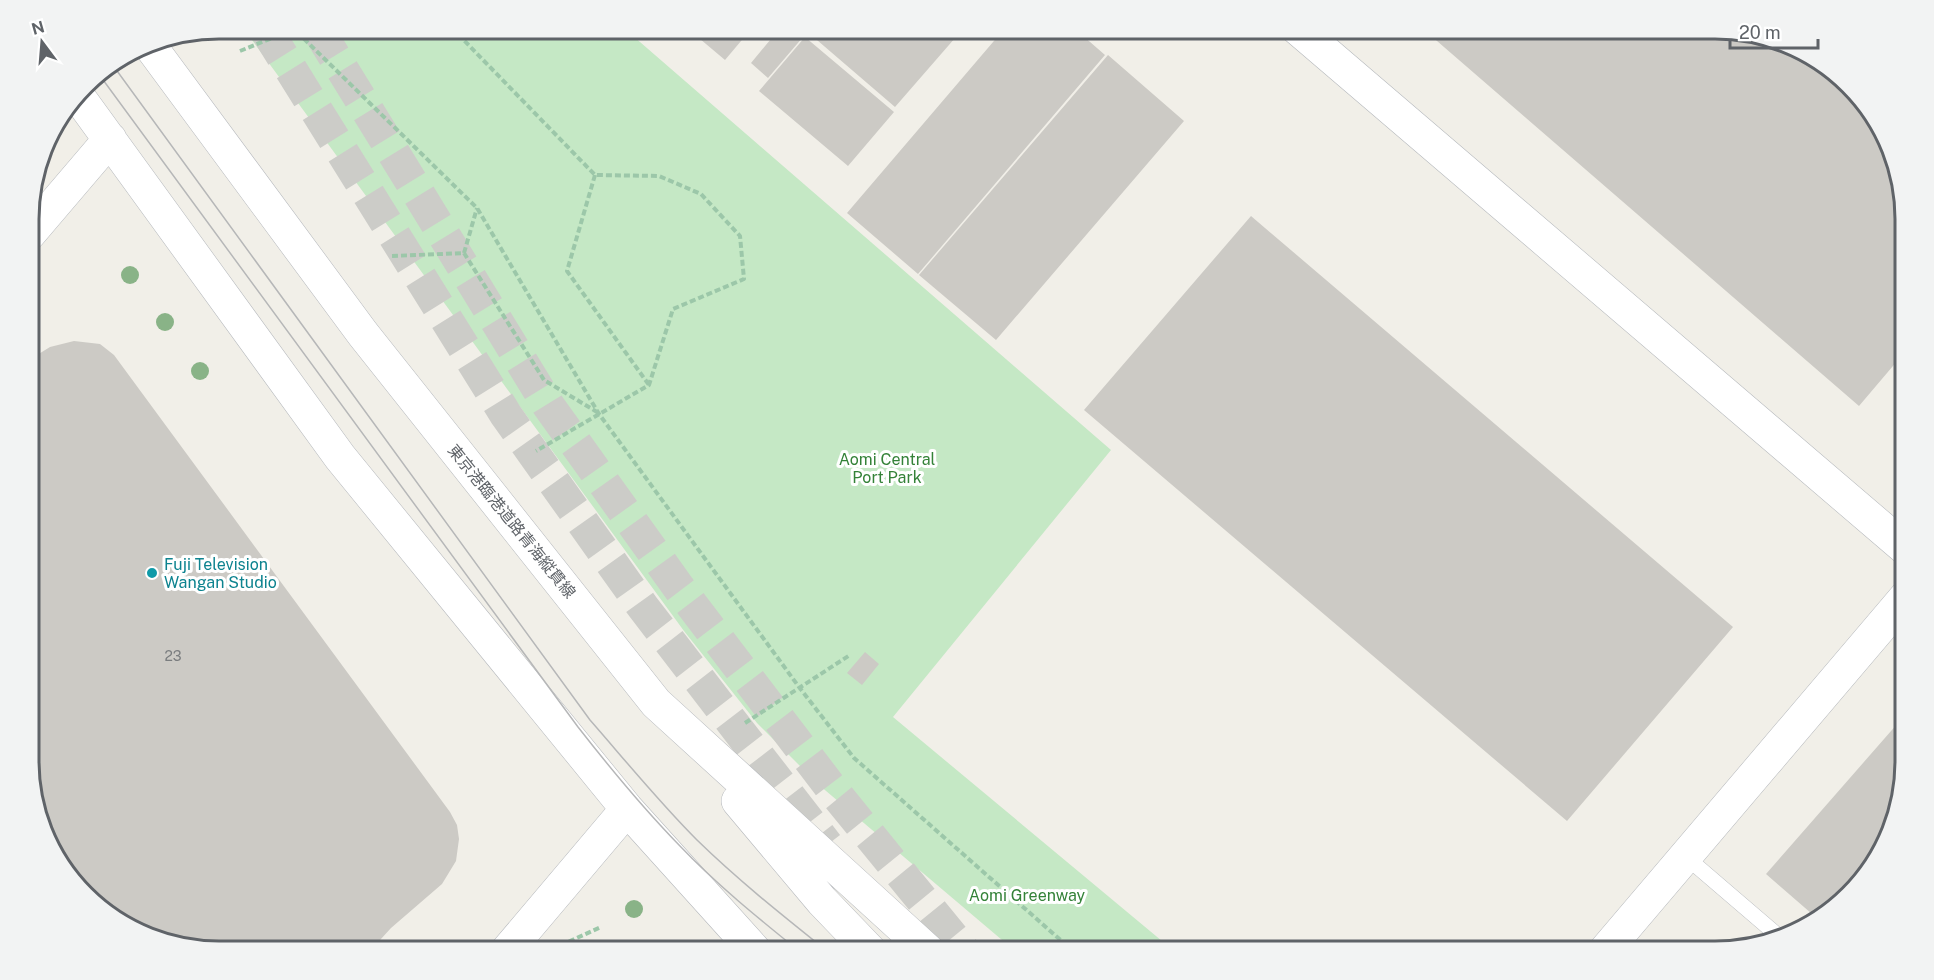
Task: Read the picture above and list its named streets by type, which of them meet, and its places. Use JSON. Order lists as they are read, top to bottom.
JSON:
{
  "streets": {
    "street": ["東京港臨港道路青海縦貫線"]
  },
  "parks": ["Aomi Central Port Park", "Aomi Greenway"],
  "places": ["Fuji Television Wangan Studio"],
  "house_numbers": ["23"],
  "scale_bar": "20 m",
  "north": "top"
}
